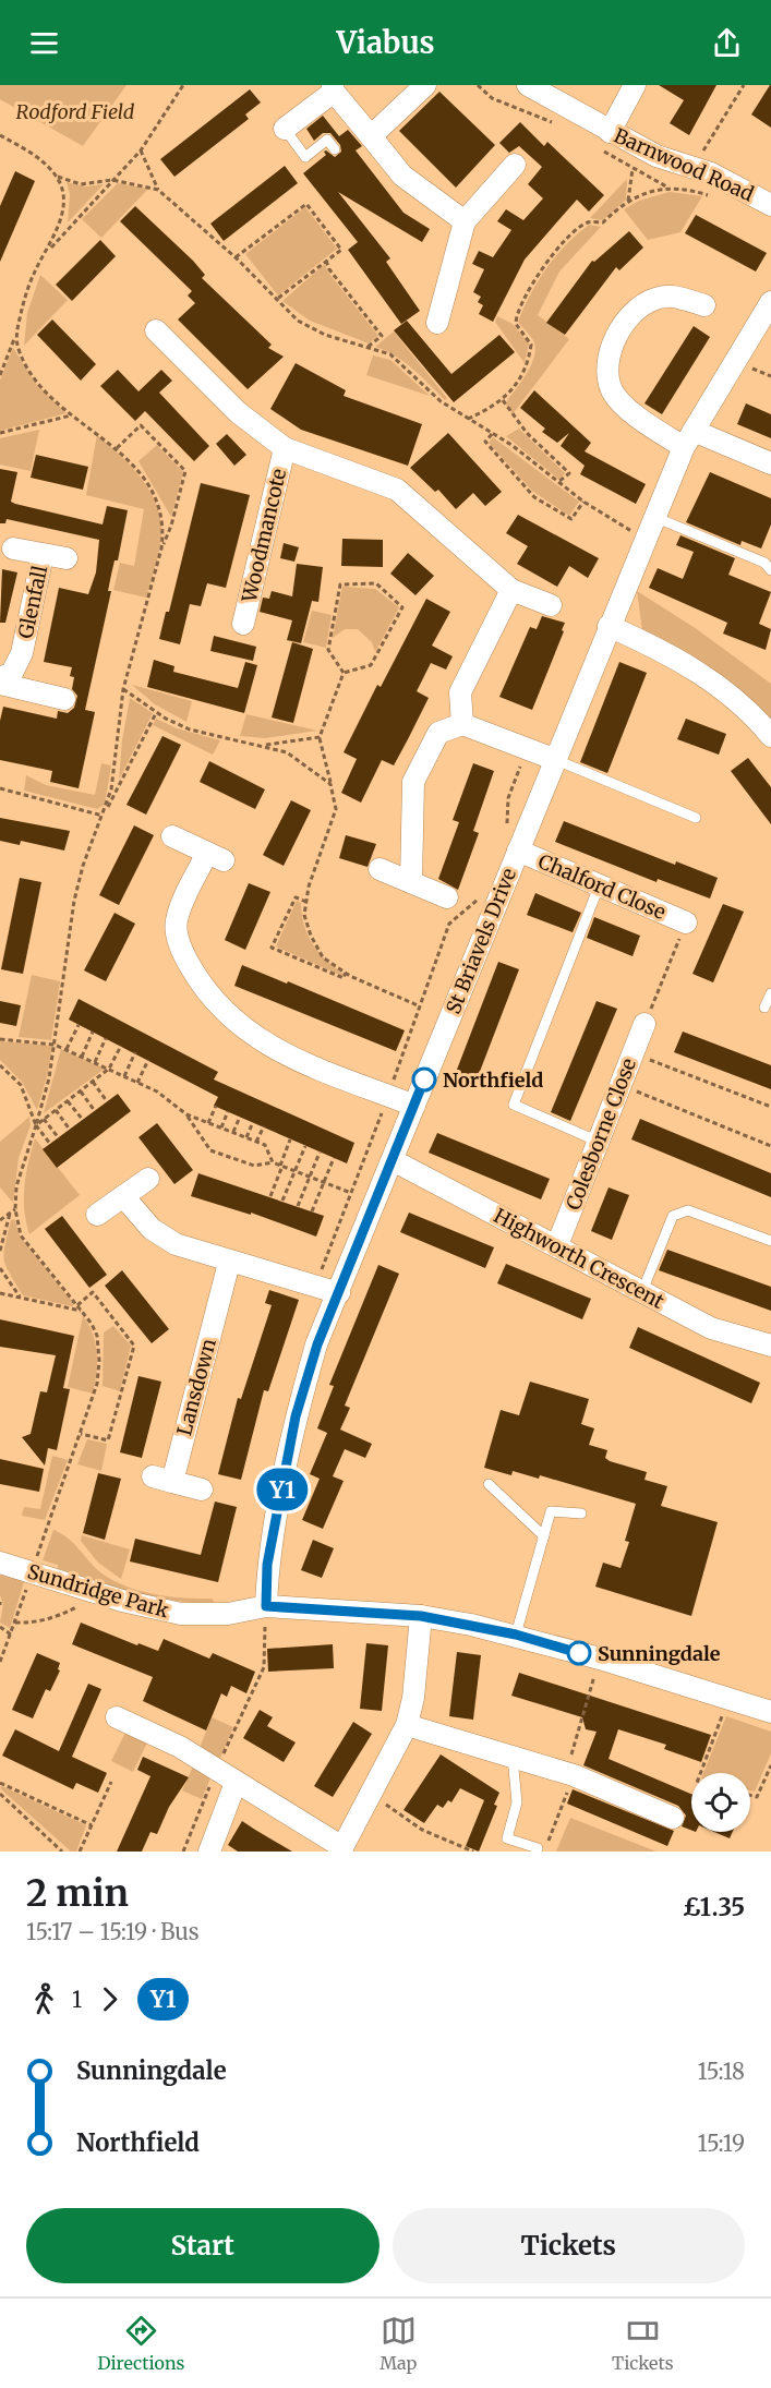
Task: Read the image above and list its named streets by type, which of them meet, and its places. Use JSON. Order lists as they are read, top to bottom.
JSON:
{
  "streets": {
    "street": [
      "Barnwood Road",
      "Woodmancote",
      "Glenfall",
      "Chalford Close",
      "St Briavels Drive",
      "Colesborne Close",
      "Highworth Crescent",
      "Lansdown",
      "Sundridge Park"
    ]
  },
  "crossings": [
    ["Chalford Close", "St Briavels Drive"],
    ["St Briavels Drive", "Highworth Crescent"],
    ["St Briavels Drive", "Sundridge Park"],
    ["Colesborne Close", "Highworth Crescent"]
  ],
  "parks": ["Rodford Field"],
  "places": ["Northfield", "Sunningdale"],
  "lines": ["bus line Y1"],
  "page": {
    "header": "Viabus",
    "on_map": "Y1",
    "heading": ["2 min", "15:17 – 15:19 · Bus", "£1.35"],
    "legs": ["1", "Y1"],
    "list": [
      {
        "name": "Sunningdale",
        "value": "15:18"
      },
      {
        "name": "Northfield",
        "value": "15:19"
      }
    ],
    "buttons": ["Start", "Tickets"],
    "tabs": ["Directions", "Map", "Tickets"]
  }
}
